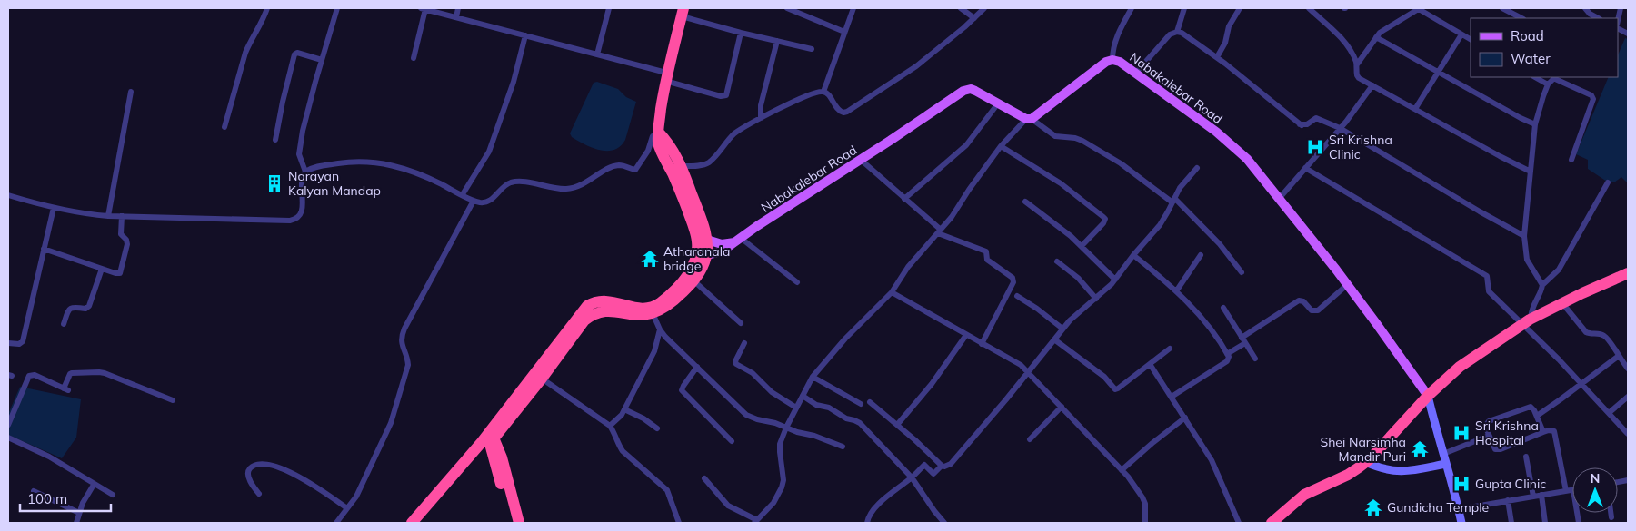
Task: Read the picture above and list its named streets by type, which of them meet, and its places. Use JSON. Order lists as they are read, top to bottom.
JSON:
{
  "streets": {
    "main road": ["Nabakalebar Road"]
  },
  "places": {
    "hospital": ["Sri Krishna Clinic", "Sri Krishna Hospital", "Gupta Clinic"],
    "building": ["Narayan Kalyan Mandap"],
    "temple": ["Atharanala bridge", "Shei Narsimha Mandir Puri", "Gundicha Temple"]
  },
  "legend": ["Road", "Water"],
  "scale_bar": "100 m",
  "north": "top"
}
